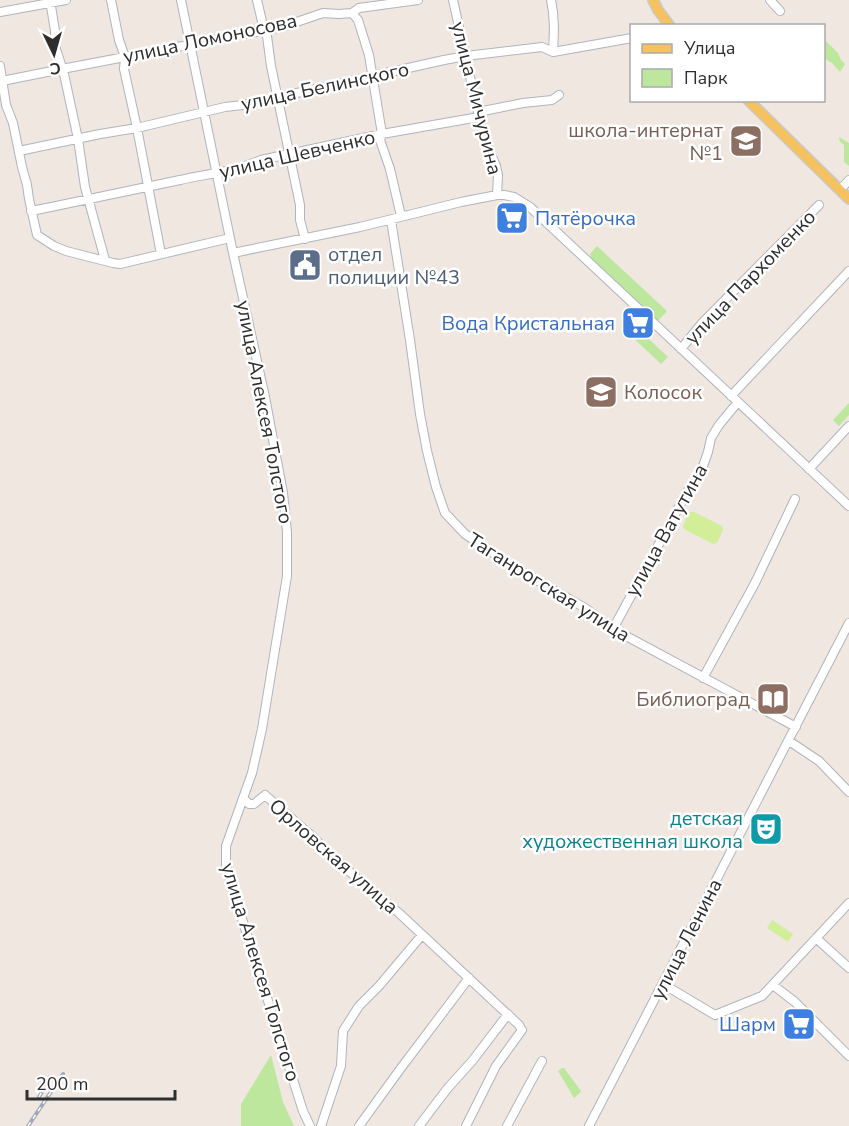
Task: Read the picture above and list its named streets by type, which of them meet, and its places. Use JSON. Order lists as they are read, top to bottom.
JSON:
{
  "streets": {
    "street": [
      "улица Ломоносова",
      "улица Белинского",
      "улица Мичурина",
      "улица Шевченко",
      "улица Пархоменко",
      "улица Алексея Толстого",
      "улица Ватутина",
      "Таганрогская улица",
      "Орловская улица",
      "улица Ленина"
    ]
  },
  "crossings": [
    ["улица Белинского", "улица Мичурина"],
    ["улица Мичурина", "улица Шевченко"],
    ["улица Шевченко", "улица Алексея Толстого"],
    ["улица Алексея Толстого", "Орловская улица"],
    ["улица Ватутина", "Таганрогская улица"],
    ["Таганрогская улица", "улица Ленина"]
  ],
  "places": {
    "school or university": ["школа-интернат №1", "Колосок"],
    "supermarket": ["Пятёрочка", "Вода Кристальная", "Шарм"],
    "public building": ["отдел полиции №43"],
    "library": ["Библиоград"],
    "theatre": ["детская художественная школа"]
  },
  "legend": ["Улица", "Парк"],
  "scale_bar": "200 m",
  "north": "bottom"
}
